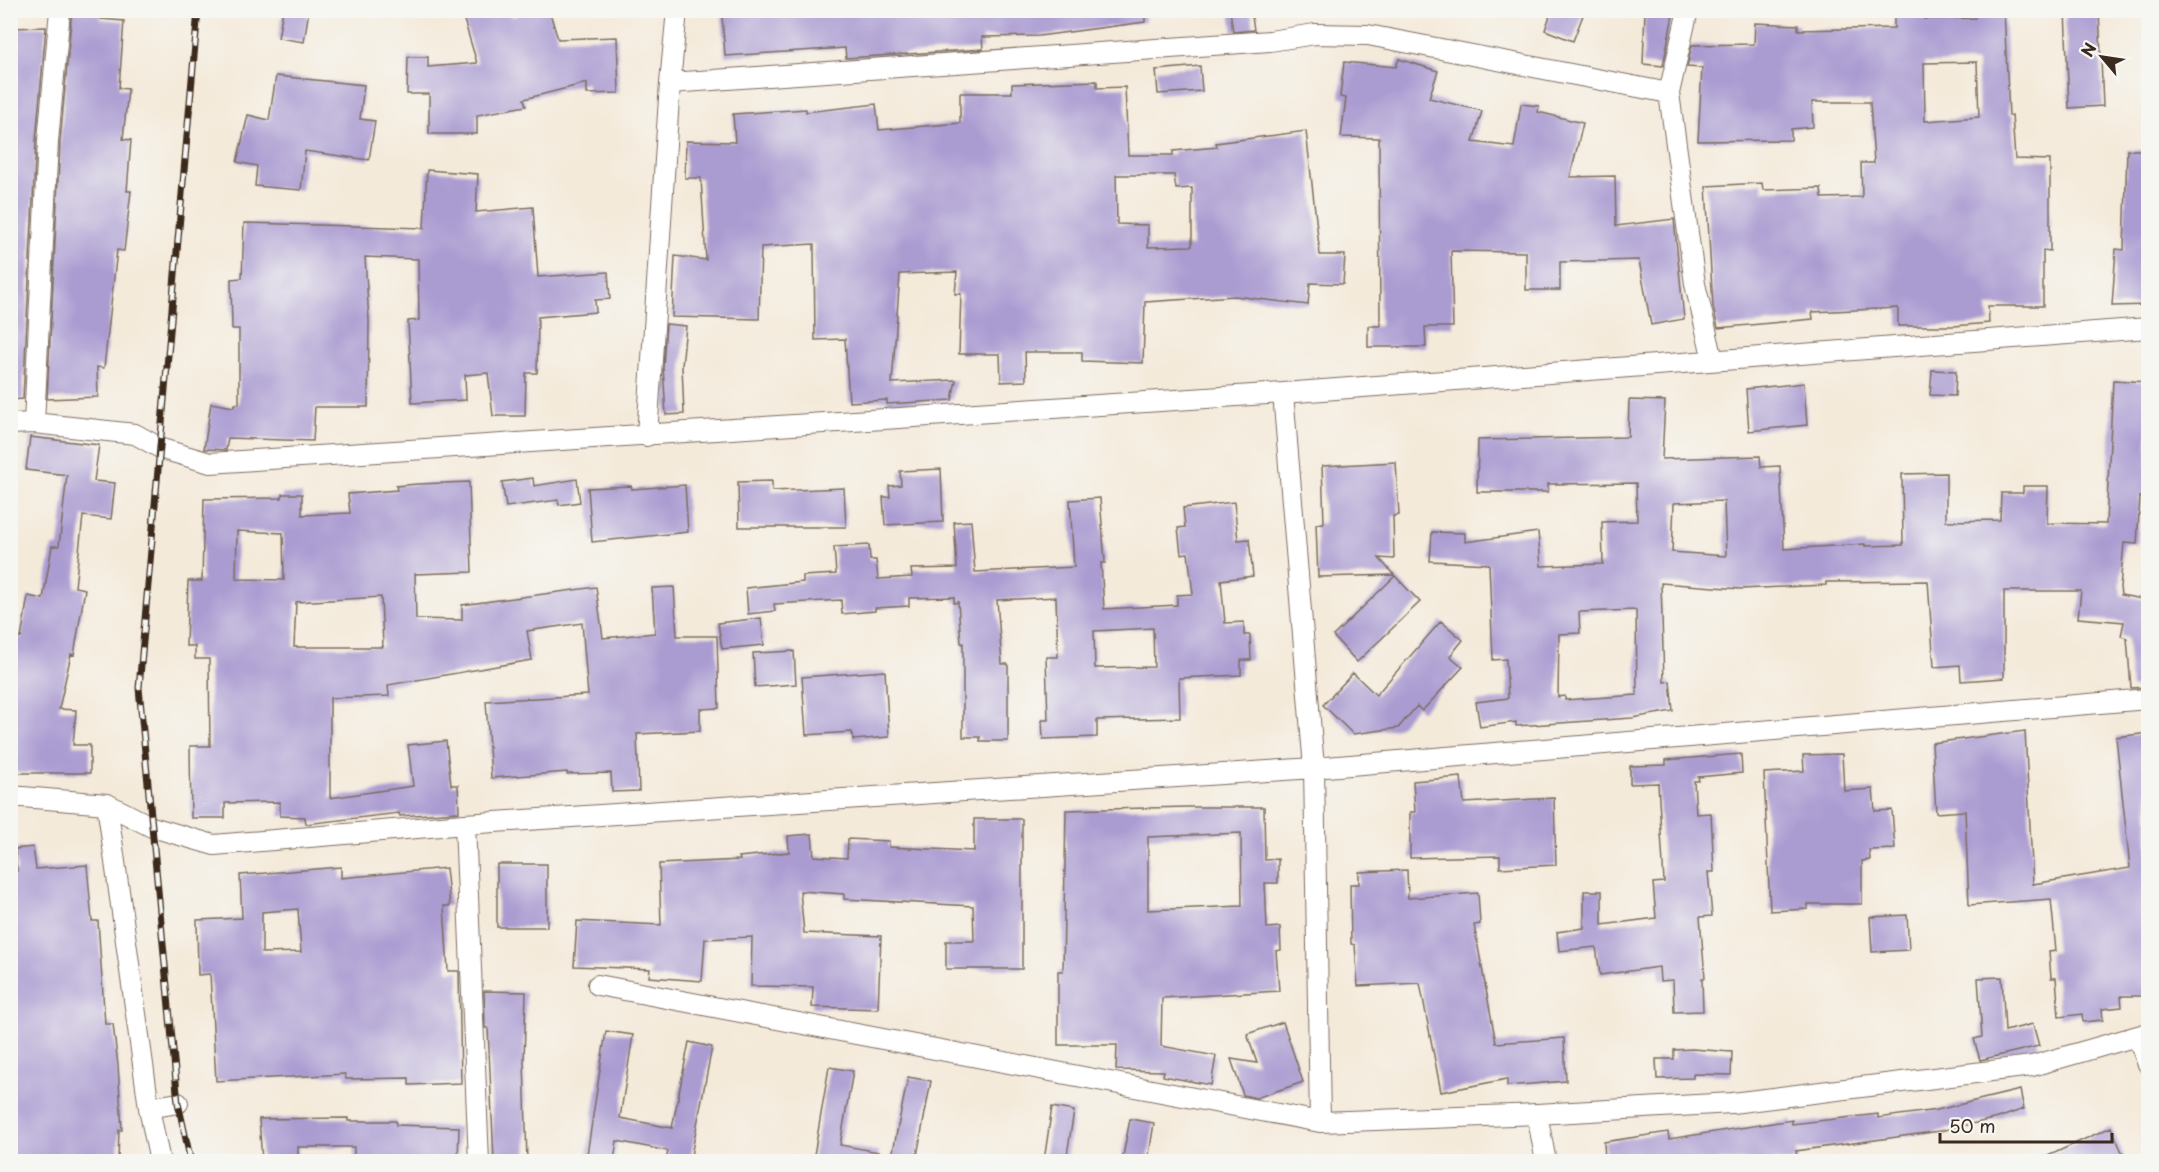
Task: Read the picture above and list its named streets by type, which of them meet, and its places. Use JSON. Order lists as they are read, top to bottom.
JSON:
{
  "scale_bar": "50 m",
  "north": "top left"
}
